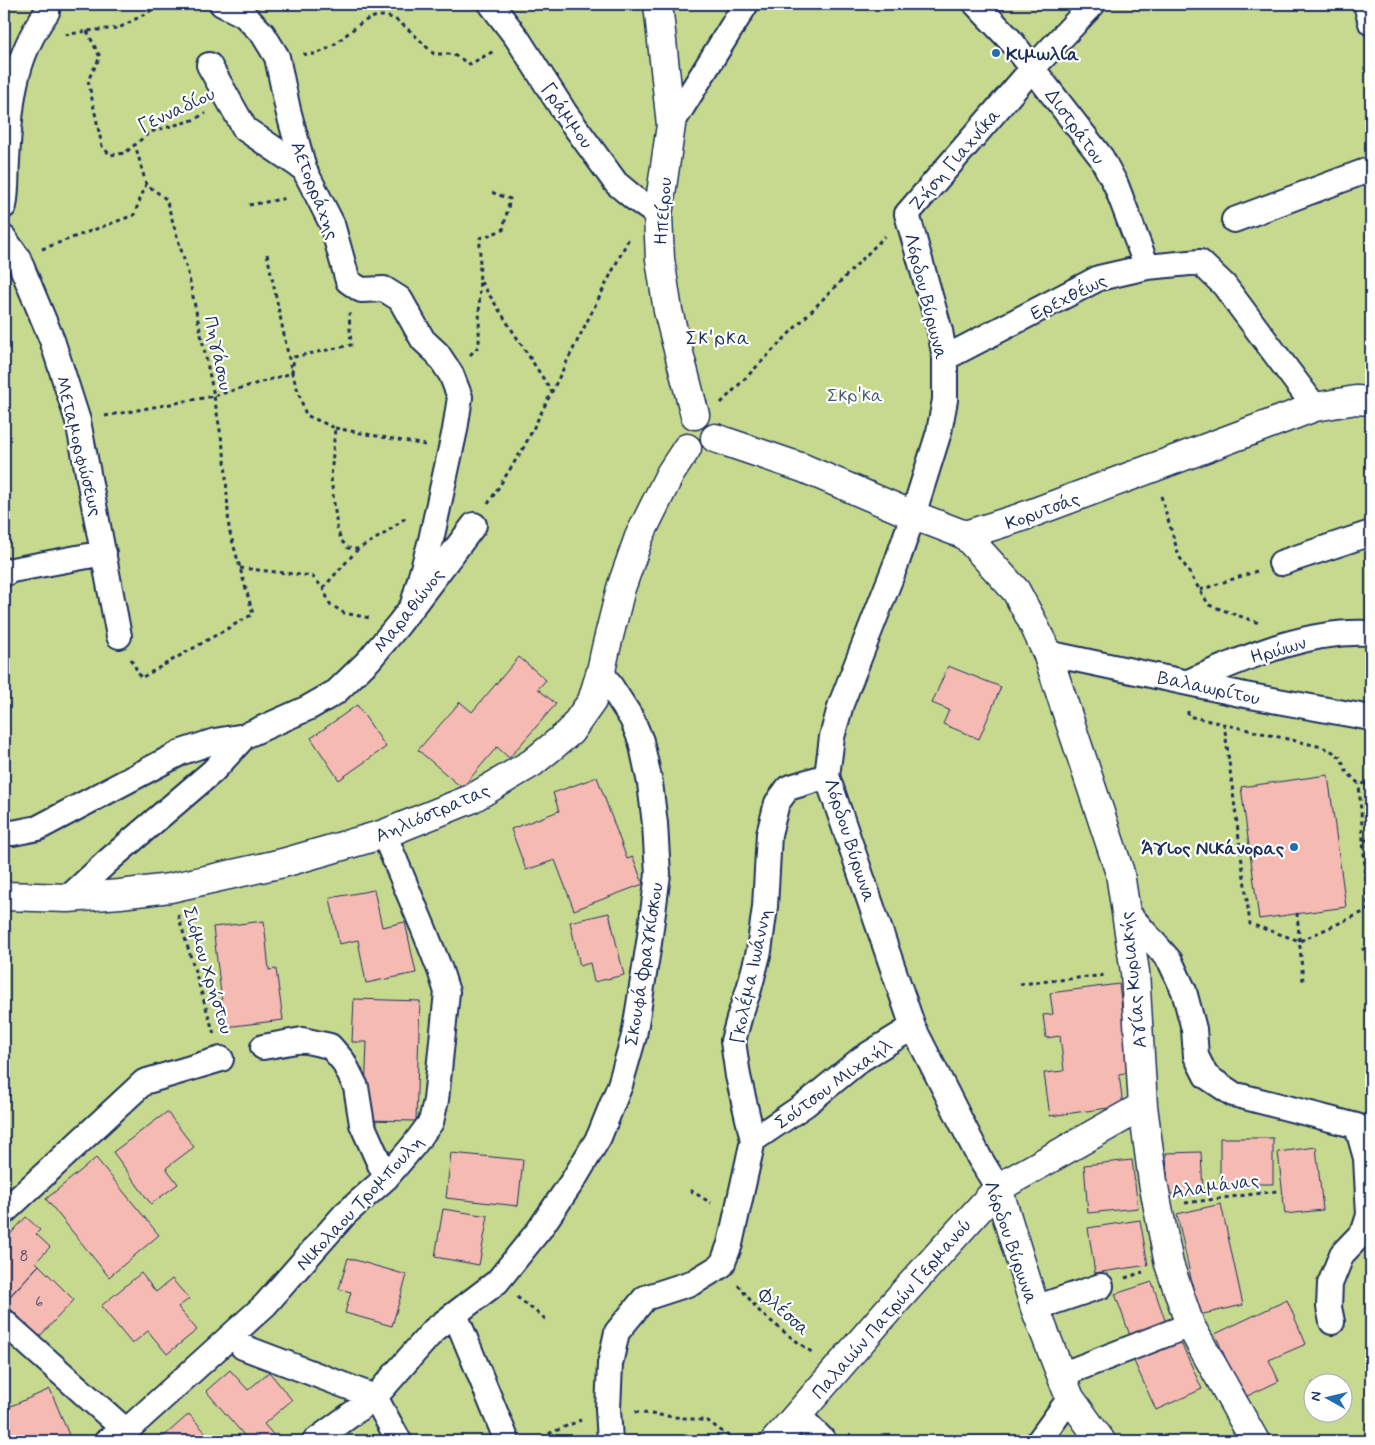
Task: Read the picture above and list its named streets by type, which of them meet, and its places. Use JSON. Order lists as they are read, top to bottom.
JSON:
{
  "streets": {
    "street": [
      "Γράμμου",
      "Διστράτου",
      "Ζήση Γιαχνίκα",
      "Αετορράχης",
      "Ηπείρου",
      "Λόρδου Βύρωνα",
      "Ερεχθέως",
      "Μεταμορφώσεως",
      "Κορυτσάς",
      "Μαραθώνος",
      "Ηρώων",
      "Βαλαωρίτου",
      "Αηλιόστρατας",
      "Σκουφά Φραγκίσκου",
      "Γκολέμα Ιωάννη",
      "Αγίας Κυριακής",
      "Σούτσου Μιχαήλ",
      "Νικολαου Τρομπουλη",
      "Παλαιών Πατρών Γερμανού"
    ],
    "path": [
      "Γενναδίου",
      "Πηγάσου",
      "Σιόμου Χρήστου",
      "Αλαμάνας",
      "Φλέσσα"
    ]
  },
  "crossings": [
    ["Γράμμου", "Ηπείρου"],
    ["Διστράτου", "Ζήση Γιαχνίκα"],
    ["Διστράτου", "Ερεχθέως"],
    ["Ζήση Γιαχνίκα", "Ηπείρου"],
    ["Ζήση Γιαχνίκα", "Λόρδου Βύρωνα"],
    ["Ζήση Γιαχνίκα", "Αηλιόστρατας"],
    ["Ηπείρου", "Αηλιόστρατας"],
    ["Λόρδου Βύρωνα", "Ερεχθέως"],
    ["Λόρδου Βύρωνα", "Γκολέμα Ιωάννη"],
    ["Λόρδου Βύρωνα", "Σούτσου Μιχαήλ"],
    ["Λόρδου Βύρωνα", "Παλαιών Πατρών Γερμανού"],
    ["Ερεχθέως", "Κορυτσάς"],
    ["Κορυτσάς", "Αγίας Κυριακής"],
    ["Ηρώων", "Βαλαωρίτου"],
    ["Βαλαωρίτου", "Αγίας Κυριακής"],
    ["Αηλιόστρατας", "Σκουφά Φραγκίσκου"],
    ["Αηλιόστρατας", "Σιόμου Χρήστου"],
    ["Αηλιόστρατας", "Νικολαου Τρομπουλη"],
    ["Γκολέμα Ιωάννη", "Σούτσου Μιχαήλ"],
    ["Γκολέμα Ιωάννη", "Φλέσσα"],
    ["Αγίας Κυριακής", "Αλαμάνας"],
    ["Αγίας Κυριακής", "Παλαιών Πατρών Γερμανού"],
    ["Παλαιών Πατρών Γερμανού", "Φλέσσα"]
  ],
  "districts": ["Σκ'ρκα"],
  "parks": ["Σκρ'κα"],
  "places": ["Κιμωλία", "Άγιος Νικάνορας"],
  "house_numbers": ["8", "6"],
  "north": "left"
}
